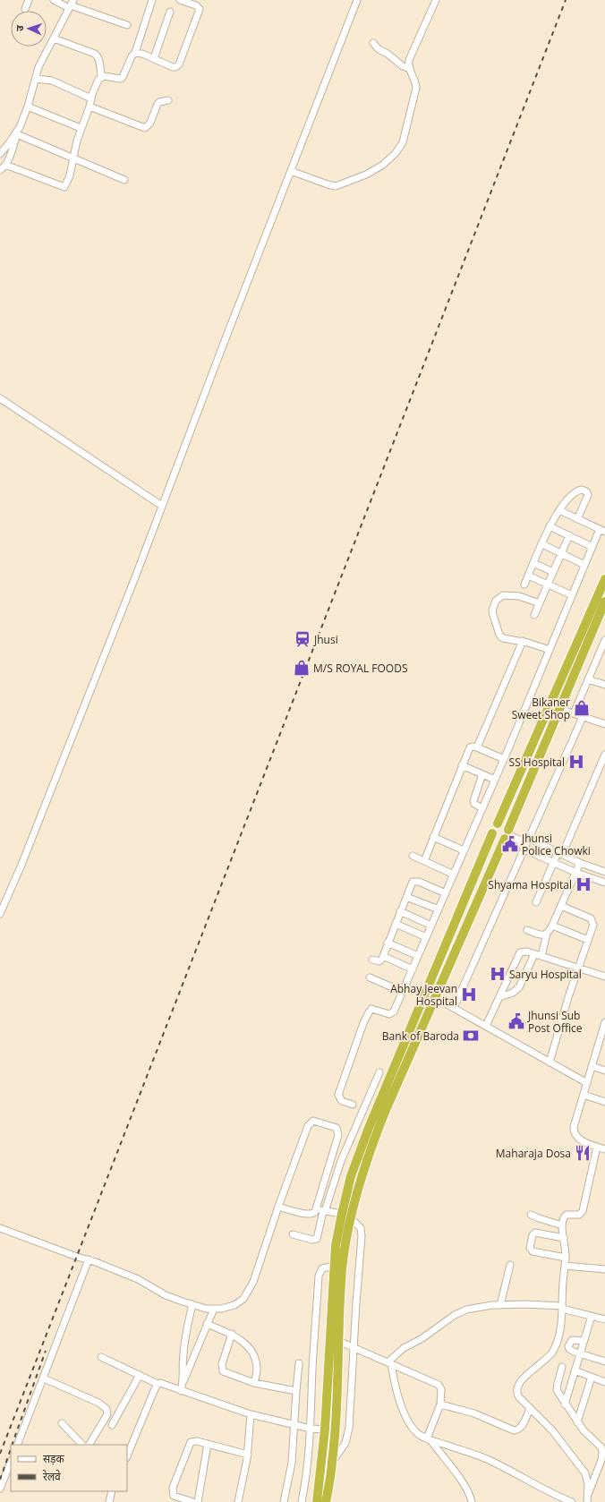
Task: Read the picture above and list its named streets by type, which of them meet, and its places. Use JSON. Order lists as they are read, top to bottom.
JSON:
{
  "places": {
    "station": ["Jhusi"],
    "shop": ["M/S ROYAL FOODS", "Bikaner Sweet Shop"],
    "hospital": [
      "SS Hospital",
      "Shyama Hospital",
      "Saryu Hospital",
      "Abhay Jeevan Hospital"
    ],
    "public building": ["Jhunsi Police Chowki", "Jhunsi Sub Post Office"],
    "bank": ["Bank of Baroda"],
    "restaurant": ["Maharaja Dosa"]
  },
  "legend": ["सड़क", "रेलवे"],
  "north": "left"
}
